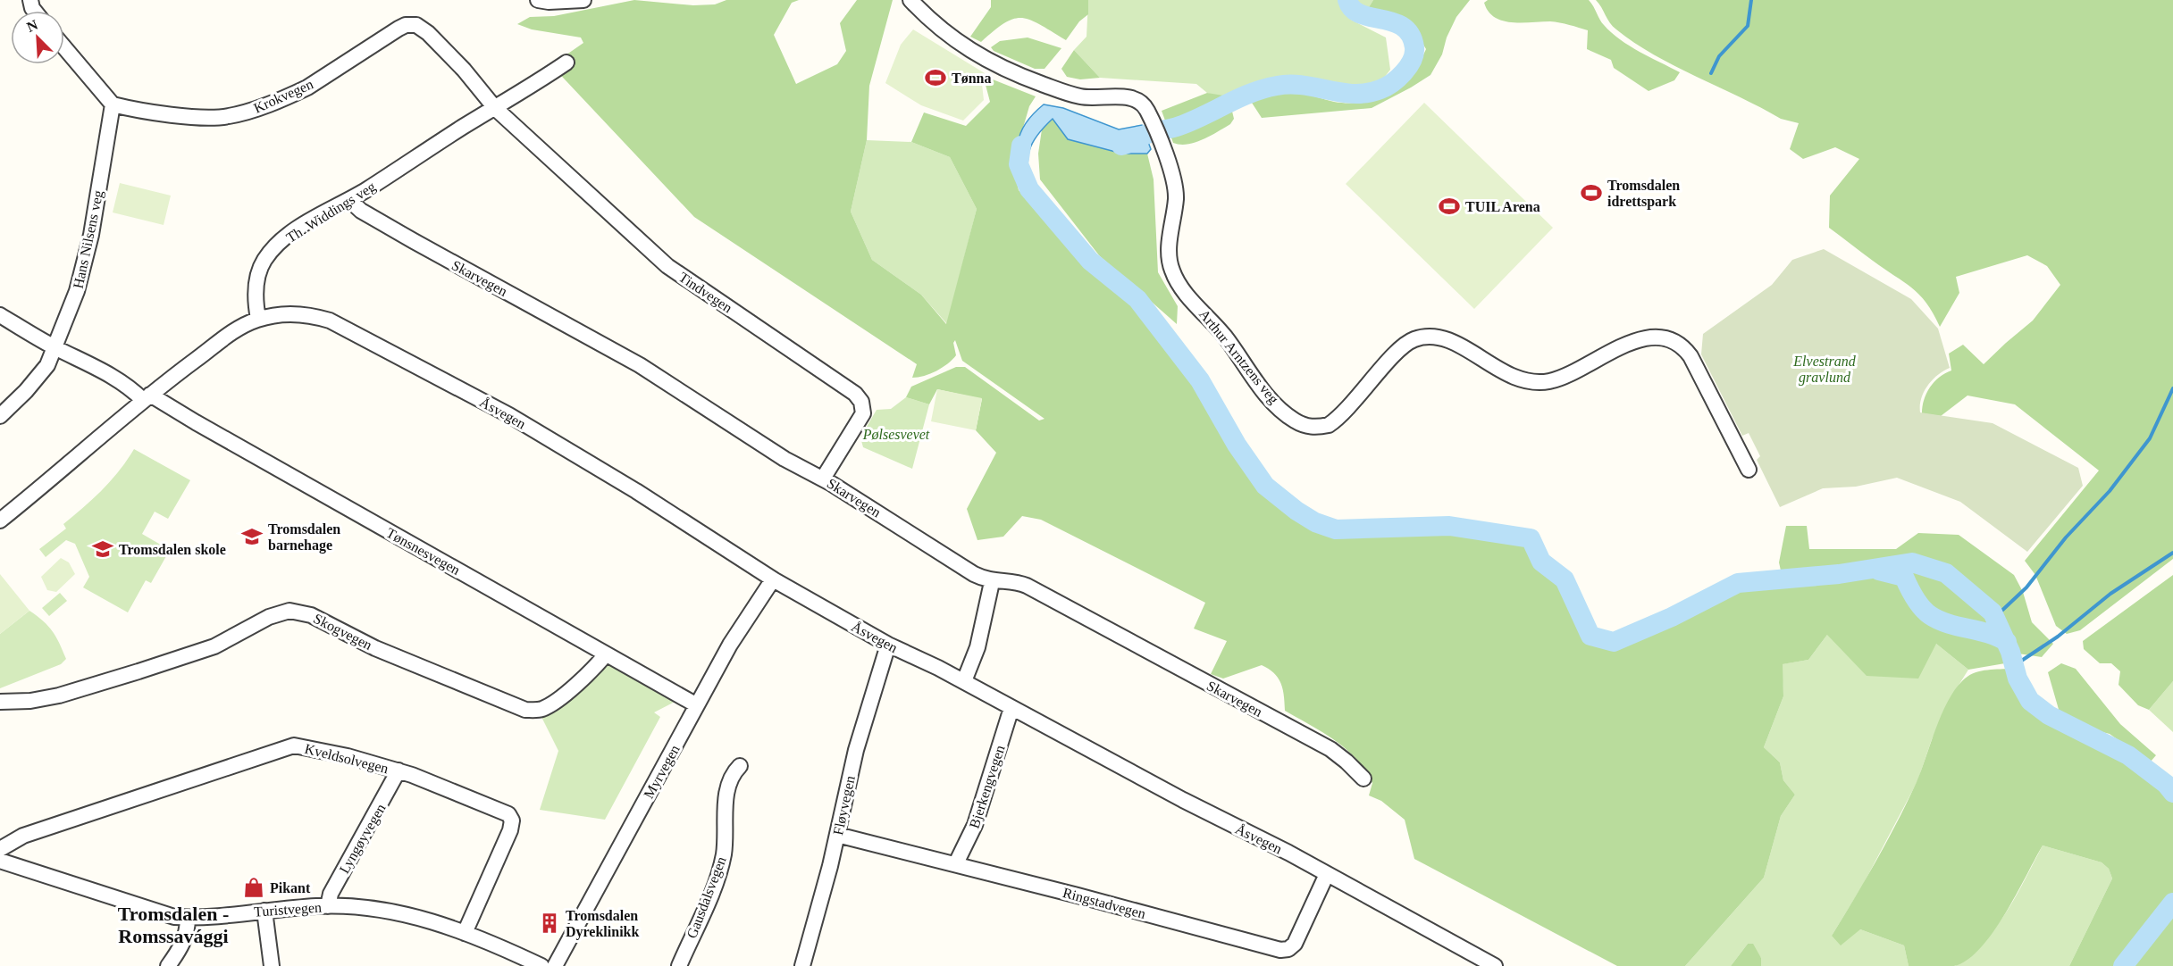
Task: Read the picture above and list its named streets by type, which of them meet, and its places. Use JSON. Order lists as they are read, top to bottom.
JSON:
{
  "streets": {
    "street": [
      "Krokvegen",
      "Th. Widdings veg",
      "Hans Nilsens veg",
      "Skarvegen",
      "Tindvegen",
      "Arthur Arntzens veg",
      "Åsvegen",
      "Tønsnesvegen",
      "Skogvegen",
      "Kveldsolvegen",
      "Myrvegen",
      "Bjerkengvegen",
      "Fløyvegen",
      "Lyngøyvegen",
      "Gausdalsvegen",
      "Ringstadvegen",
      "Turistvegen"
    ]
  },
  "crossings": [
    ["Krokvegen", "Th. Widdings veg"],
    ["Krokvegen", "Hans Nilsens veg"],
    ["Krokvegen", "Tindvegen"],
    ["Th. Widdings veg", "Skarvegen"],
    ["Th. Widdings veg", "Tindvegen"],
    ["Th. Widdings veg", "Åsvegen"],
    ["Hans Nilsens veg", "Tønsnesvegen"],
    ["Skarvegen", "Tindvegen"],
    ["Åsvegen", "Myrvegen"],
    ["Åsvegen", "Bjerkengvegen"],
    ["Åsvegen", "Fløyvegen"],
    ["Åsvegen", "Ringstadvegen"],
    ["Tønsnesvegen", "Skogvegen"],
    ["Tønsnesvegen", "Myrvegen"],
    ["Kveldsolvegen", "Lyngøyvegen"],
    ["Kveldsolvegen", "Turistvegen"],
    ["Bjerkengvegen", "Ringstadvegen"],
    ["Fløyvegen", "Ringstadvegen"],
    ["Lyngøyvegen", "Turistvegen"]
  ],
  "districts": ["Tromsdalen - Romssavággi"],
  "parks": ["Elvestrand gravlund", "Pølsesvevet"],
  "places": {
    "sports": ["Tønna", "Tromsdalen idrettspark", "TUIL Arena"],
    "school or university": ["Tromsdalen barnehage", "Tromsdalen skole"],
    "shop": ["Pikant"],
    "building": ["Tromsdalen Dyreklinikk"]
  },
  "north": "top left"
}
